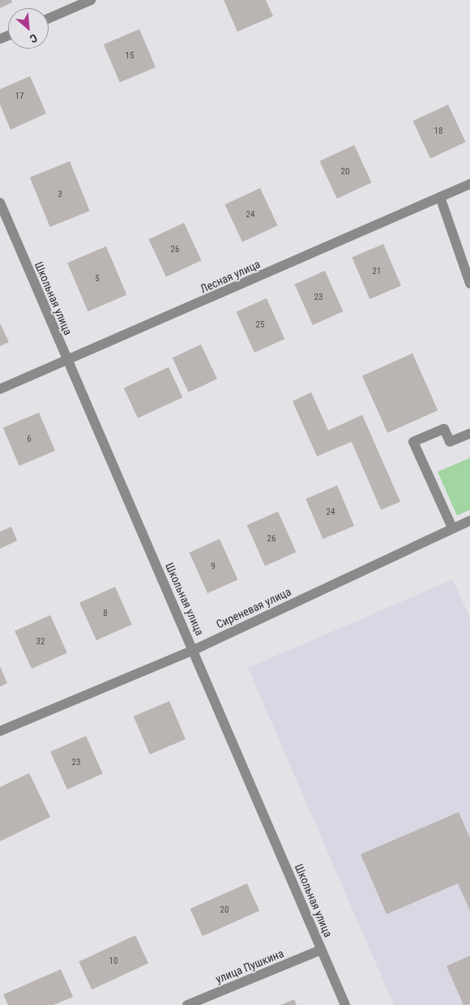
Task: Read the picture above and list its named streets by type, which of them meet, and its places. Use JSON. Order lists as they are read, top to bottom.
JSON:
{
  "streets": {
    "street": [
      "Лесная улица",
      "Школьная улица",
      "Сиреневая улица",
      "улица Пушкина"
    ]
  },
  "crossings": [
    ["Лесная улица", "Школьная улица"],
    ["Школьная улица", "Сиреневая улица"],
    ["Школьная улица", "улица Пушкина"]
  ],
  "house_numbers": [
    "15",
    "17",
    "18",
    "20",
    "3",
    "24",
    "26",
    "21",
    "5",
    "23",
    "25",
    "6",
    "24",
    "26",
    "9",
    "8",
    "32",
    "23",
    "20",
    "10"
  ],
  "north": "bottom right"
}
